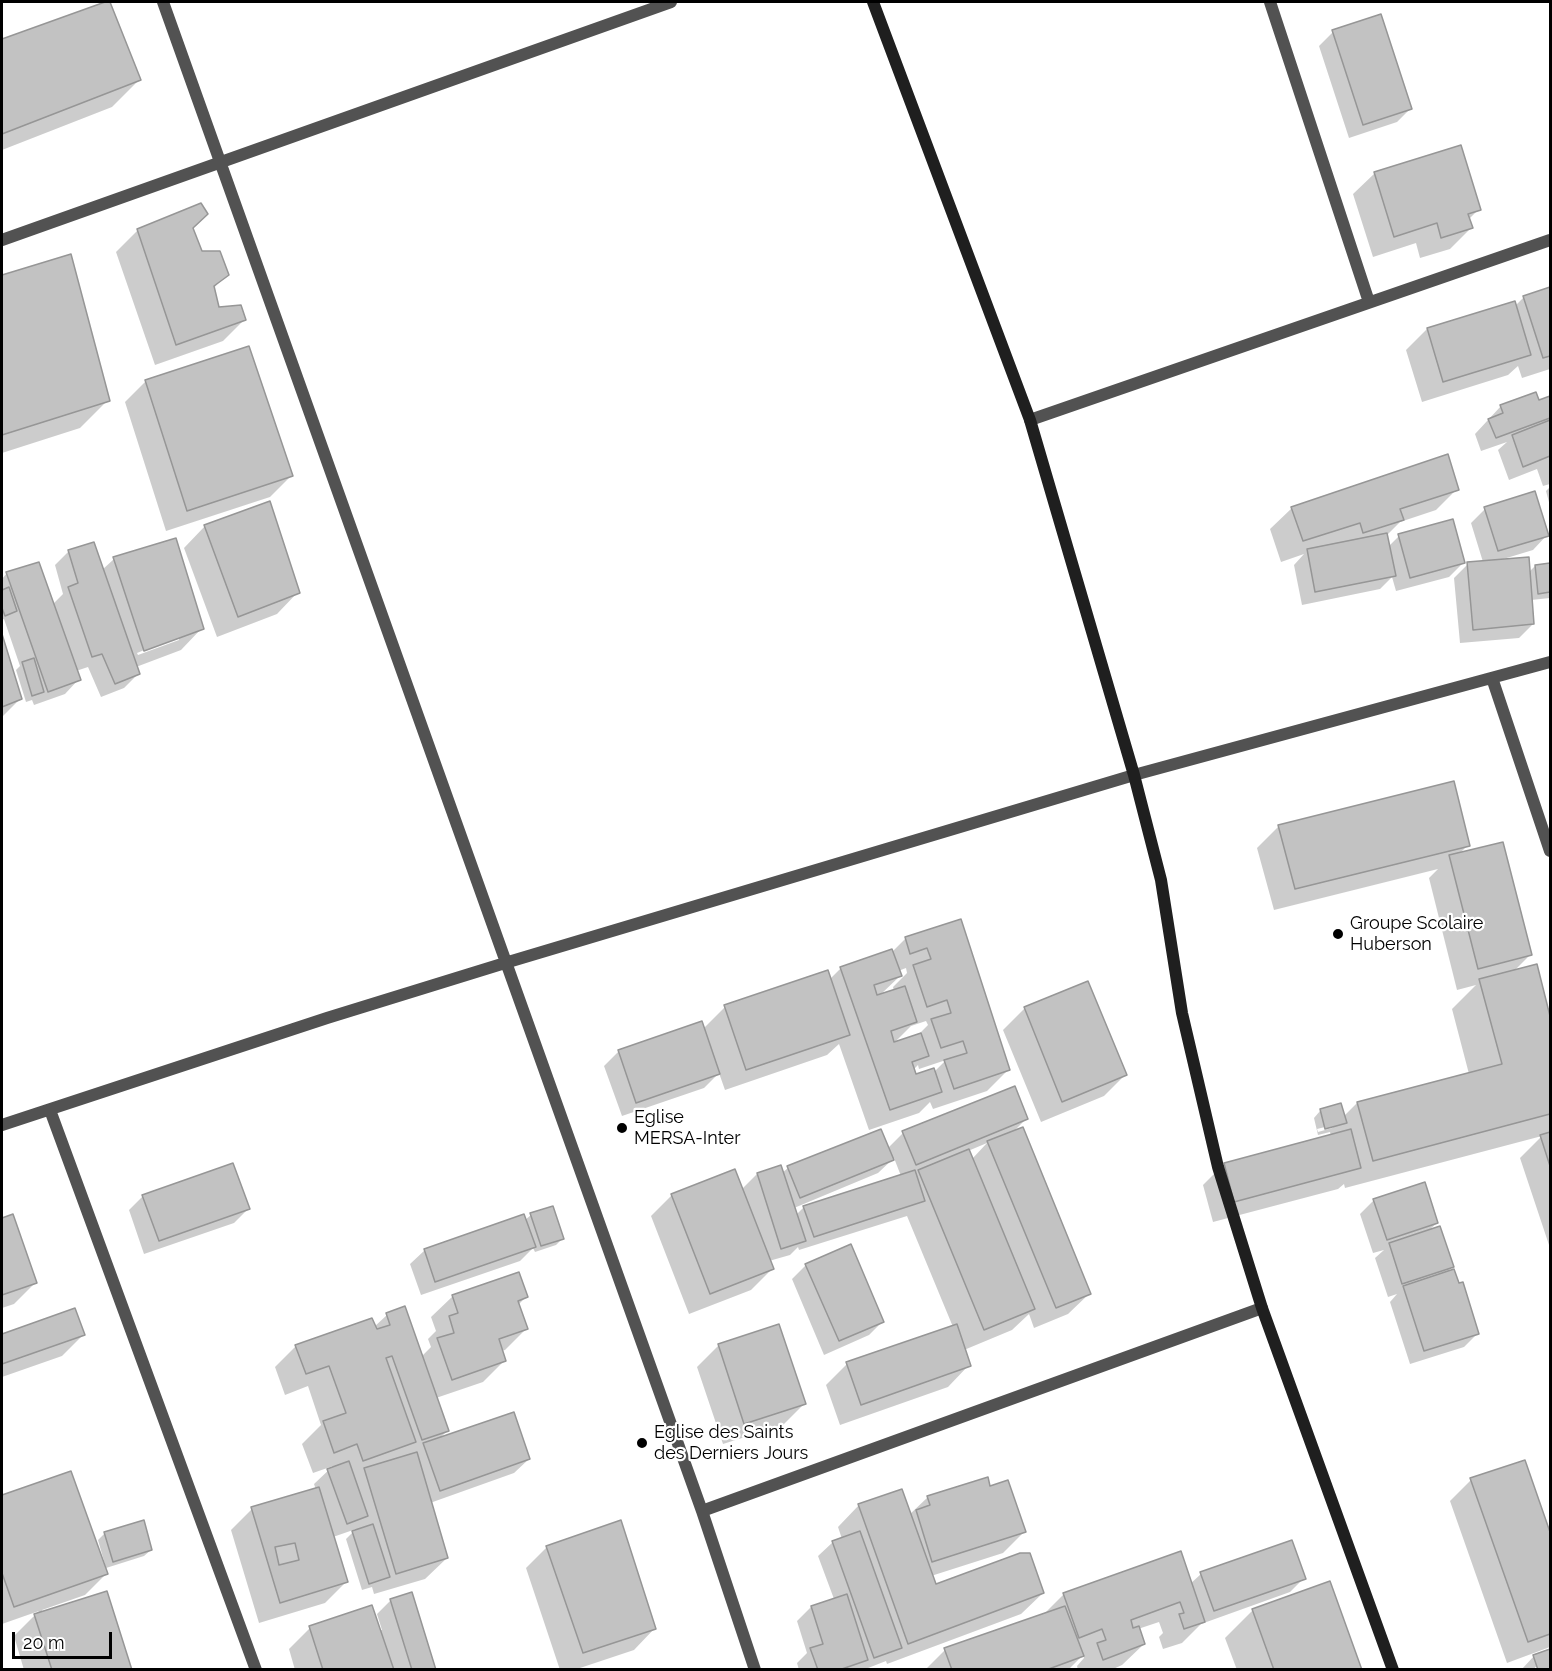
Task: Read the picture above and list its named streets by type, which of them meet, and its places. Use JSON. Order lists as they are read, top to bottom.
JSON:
{
  "places": ["Groupe Scolaire Huberson", "Eglise MERSA-Inter", "Eglise des Saints des Derniers Jours"],
  "scale_bar": "20 m"
}
